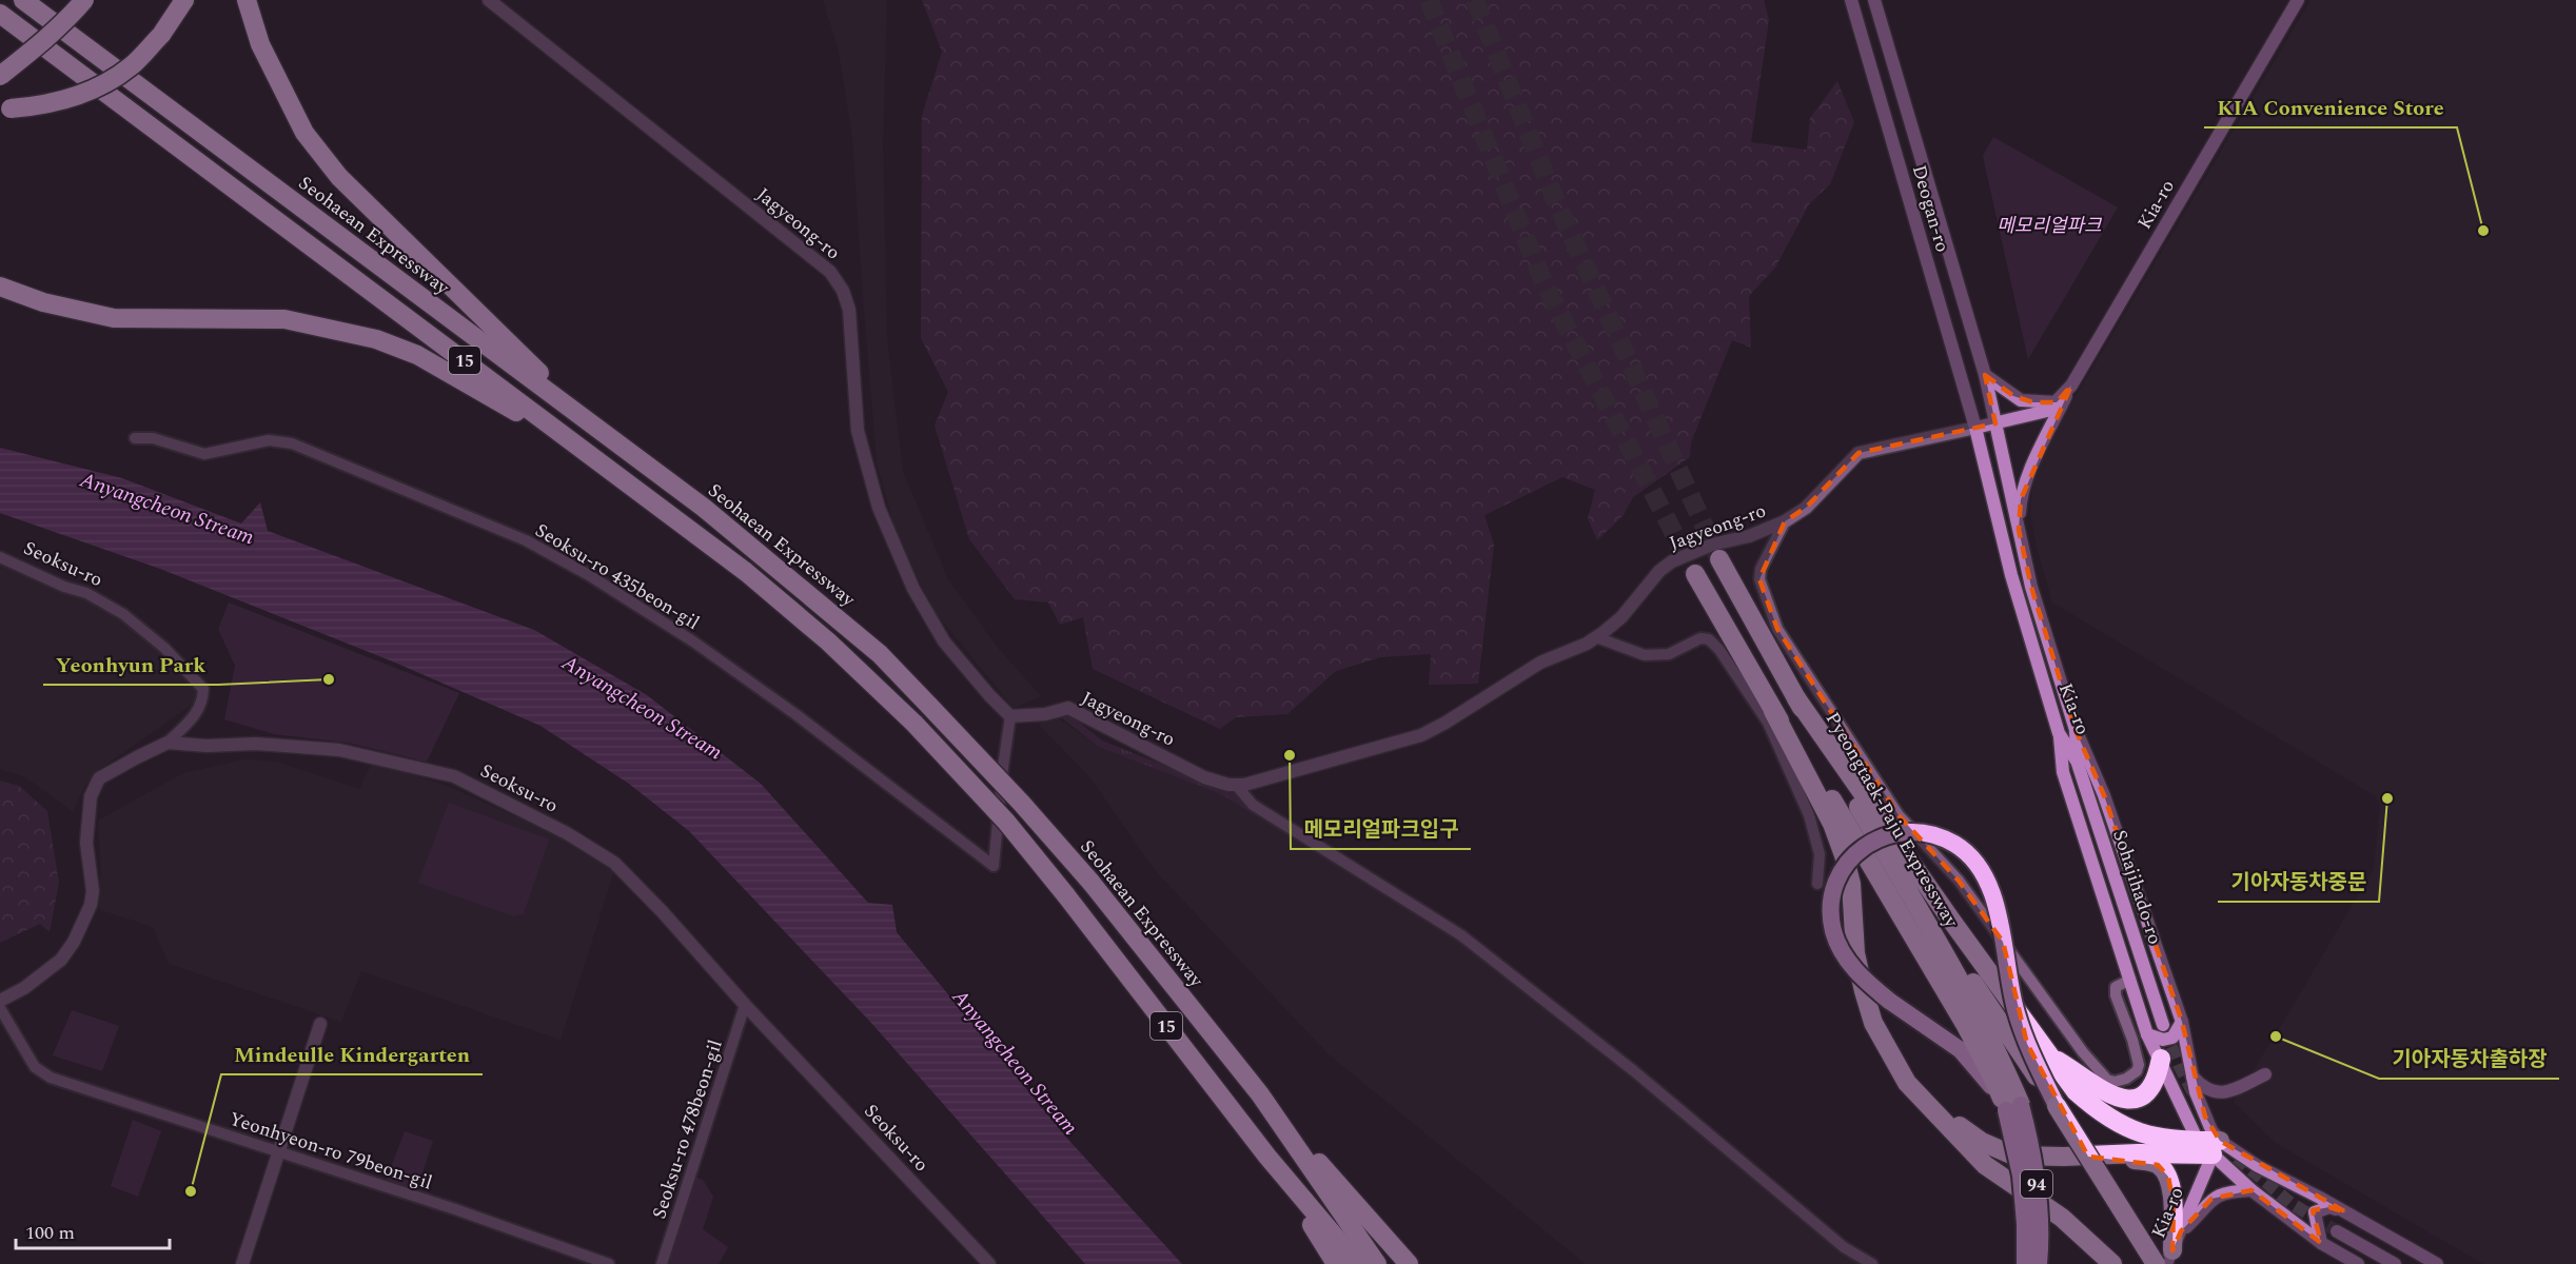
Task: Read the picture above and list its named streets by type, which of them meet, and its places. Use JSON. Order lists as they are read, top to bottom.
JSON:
{
  "streets": {
    "highway": [
      "Seohaean Expressway",
      "15",
      "Pyeongtaek-Paju Expressway",
      "94"
    ],
    "main road": ["Kia-ro", "Deogan-ro", "Sohajihado-ro"],
    "street": [
      "Jagyeong-ro",
      "Seoksu-ro",
      "Seoksu-ro 435beon-gil",
      "Seoksu-ro 478beon-gil",
      "Yeonhyeon-ro 79beon-gil"
    ]
  },
  "crossings": [
    ["Kia-ro", "Deogan-ro"],
    ["Kia-ro", "Jagyeong-ro"],
    ["Kia-ro", "Sohajihado-ro"],
    ["Deogan-ro", "Jagyeong-ro"],
    ["Jagyeong-ro", "Seoksu-ro 435beon-gil"],
    ["Seoksu-ro", "Seoksu-ro 478beon-gil"],
    ["Pyeongtaek-Paju Expressway", "94"]
  ],
  "water": ["Anyangcheon Stream"],
  "parks": ["메모리얼파크"],
  "places": [
    "KIA Convenience Store",
    "Yeonhyun Park",
    "메모리얼파크입구",
    "기아자동차중문",
    "기아자동차출하장",
    "Mindeulle Kindergarten"
  ],
  "scale_bar": "100 m"
}
